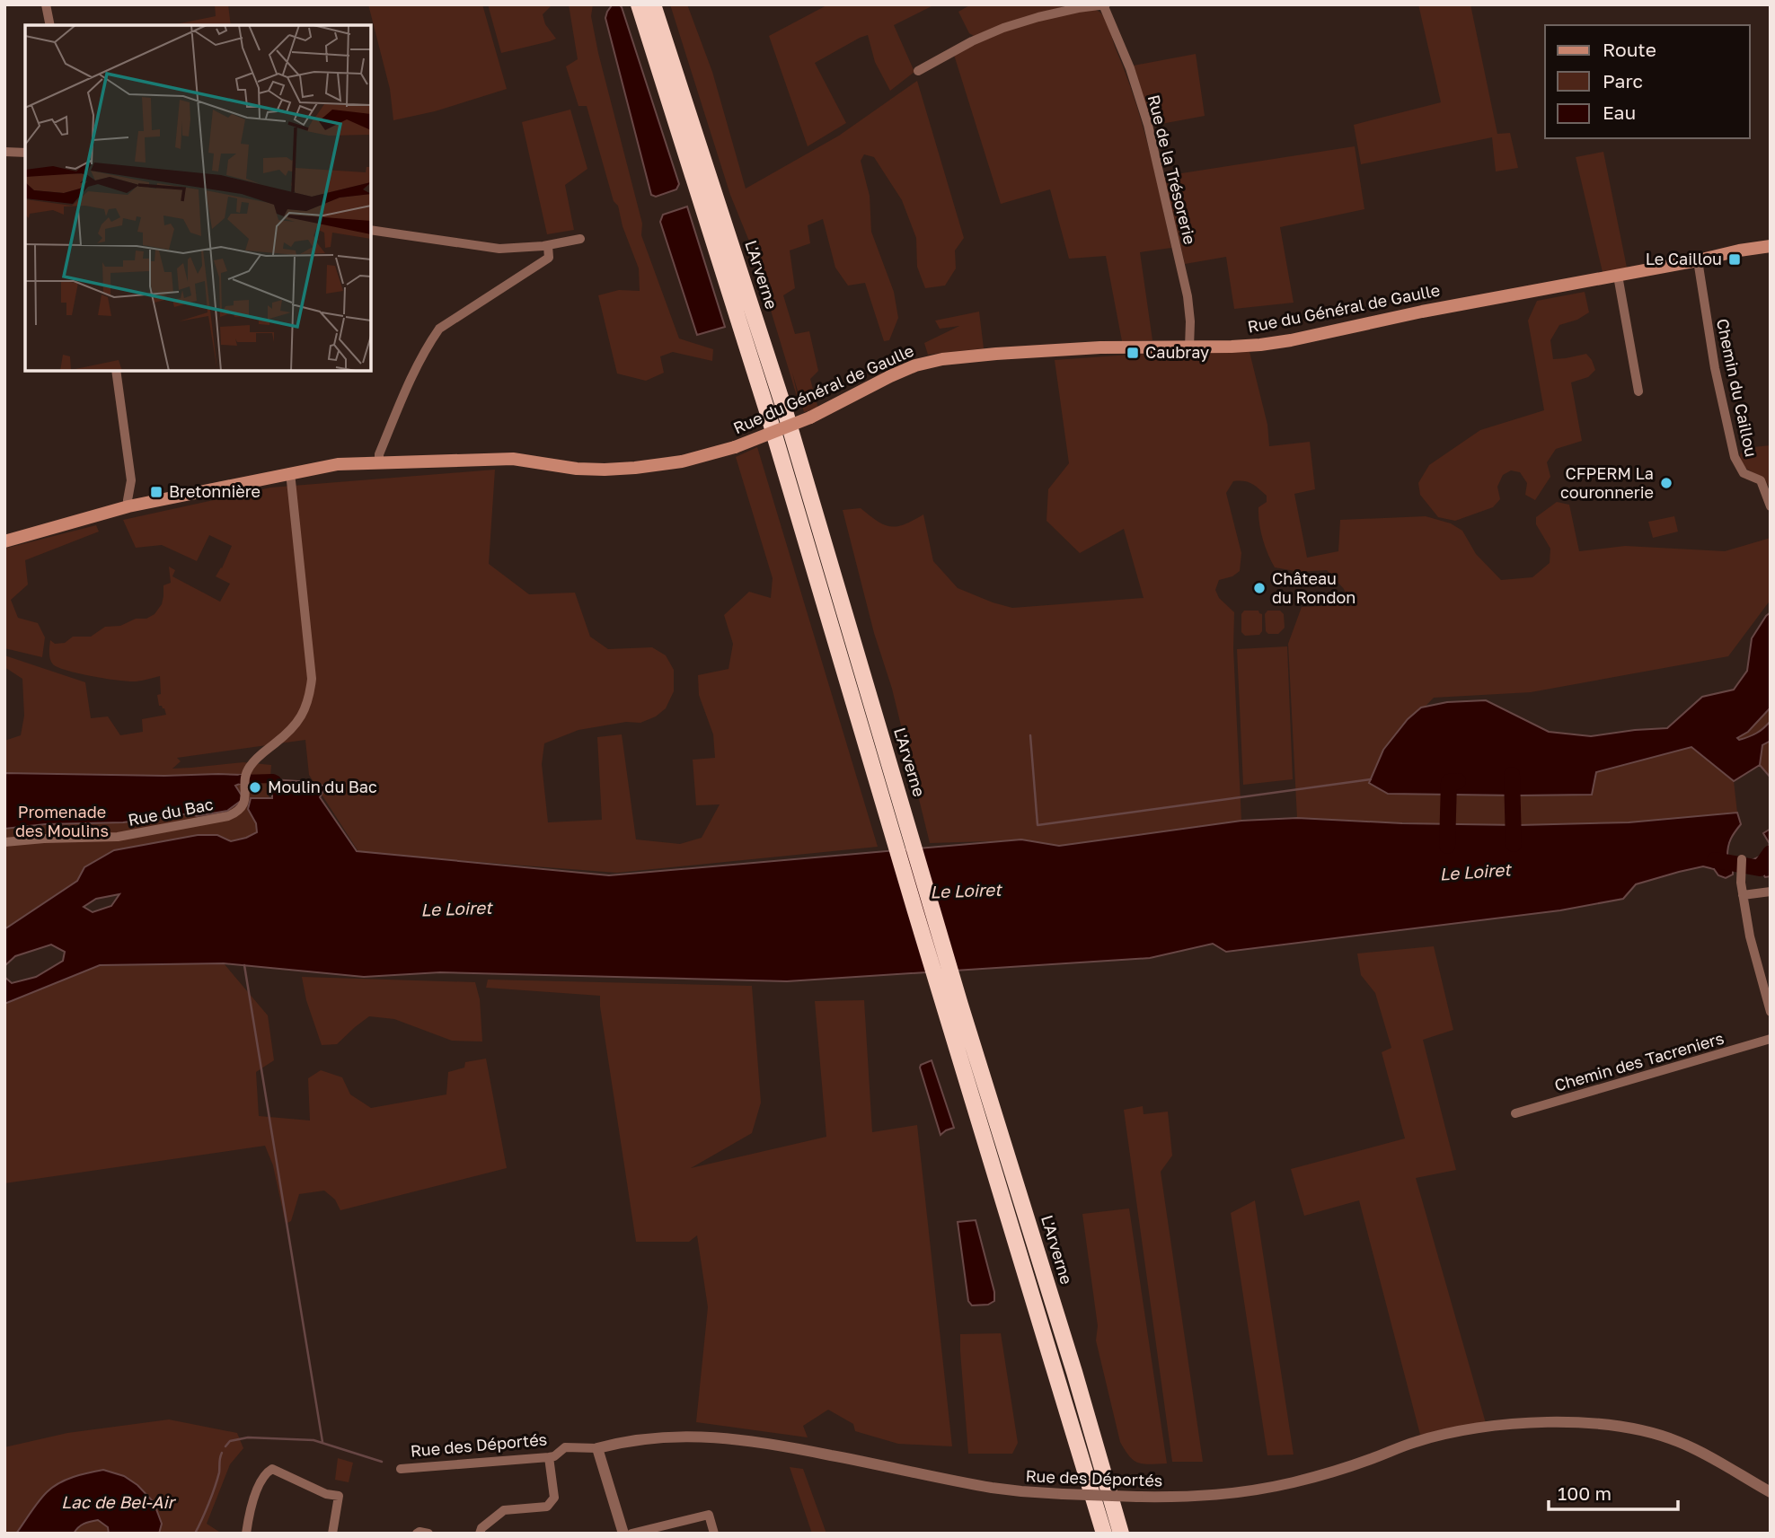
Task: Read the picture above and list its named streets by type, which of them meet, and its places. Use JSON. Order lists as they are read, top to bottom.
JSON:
{
  "streets": {
    "highway": ["L'Arverne"],
    "main road": ["Rue du Général de Gaulle"],
    "street": [
      "Rue de la Trésorerie",
      "Chemin du Caillou",
      "Rue du Bac",
      "Chemin des Tacreniers",
      "Rue des Déportés"
    ]
  },
  "crossings": [
    ["Rue de la Trésorerie", "Rue du Général de Gaulle"],
    ["Rue du Général de Gaulle", "Chemin du Caillou"],
    ["Rue du Général de Gaulle", "Rue du Bac"]
  ],
  "water": ["Le Loiret", "Lac de Bel-Air"],
  "parks": ["Promenade des Moulins"],
  "places": {
    "transit": ["Le Caillou", "Caubray", "Bretonnière"],
    "other": ["CFPERM La couronnerie", "Château du Rondon", "Moulin du Bac"]
  },
  "legend": ["Route", "Parc", "Eau"],
  "scale_bar": "100 m"
}
